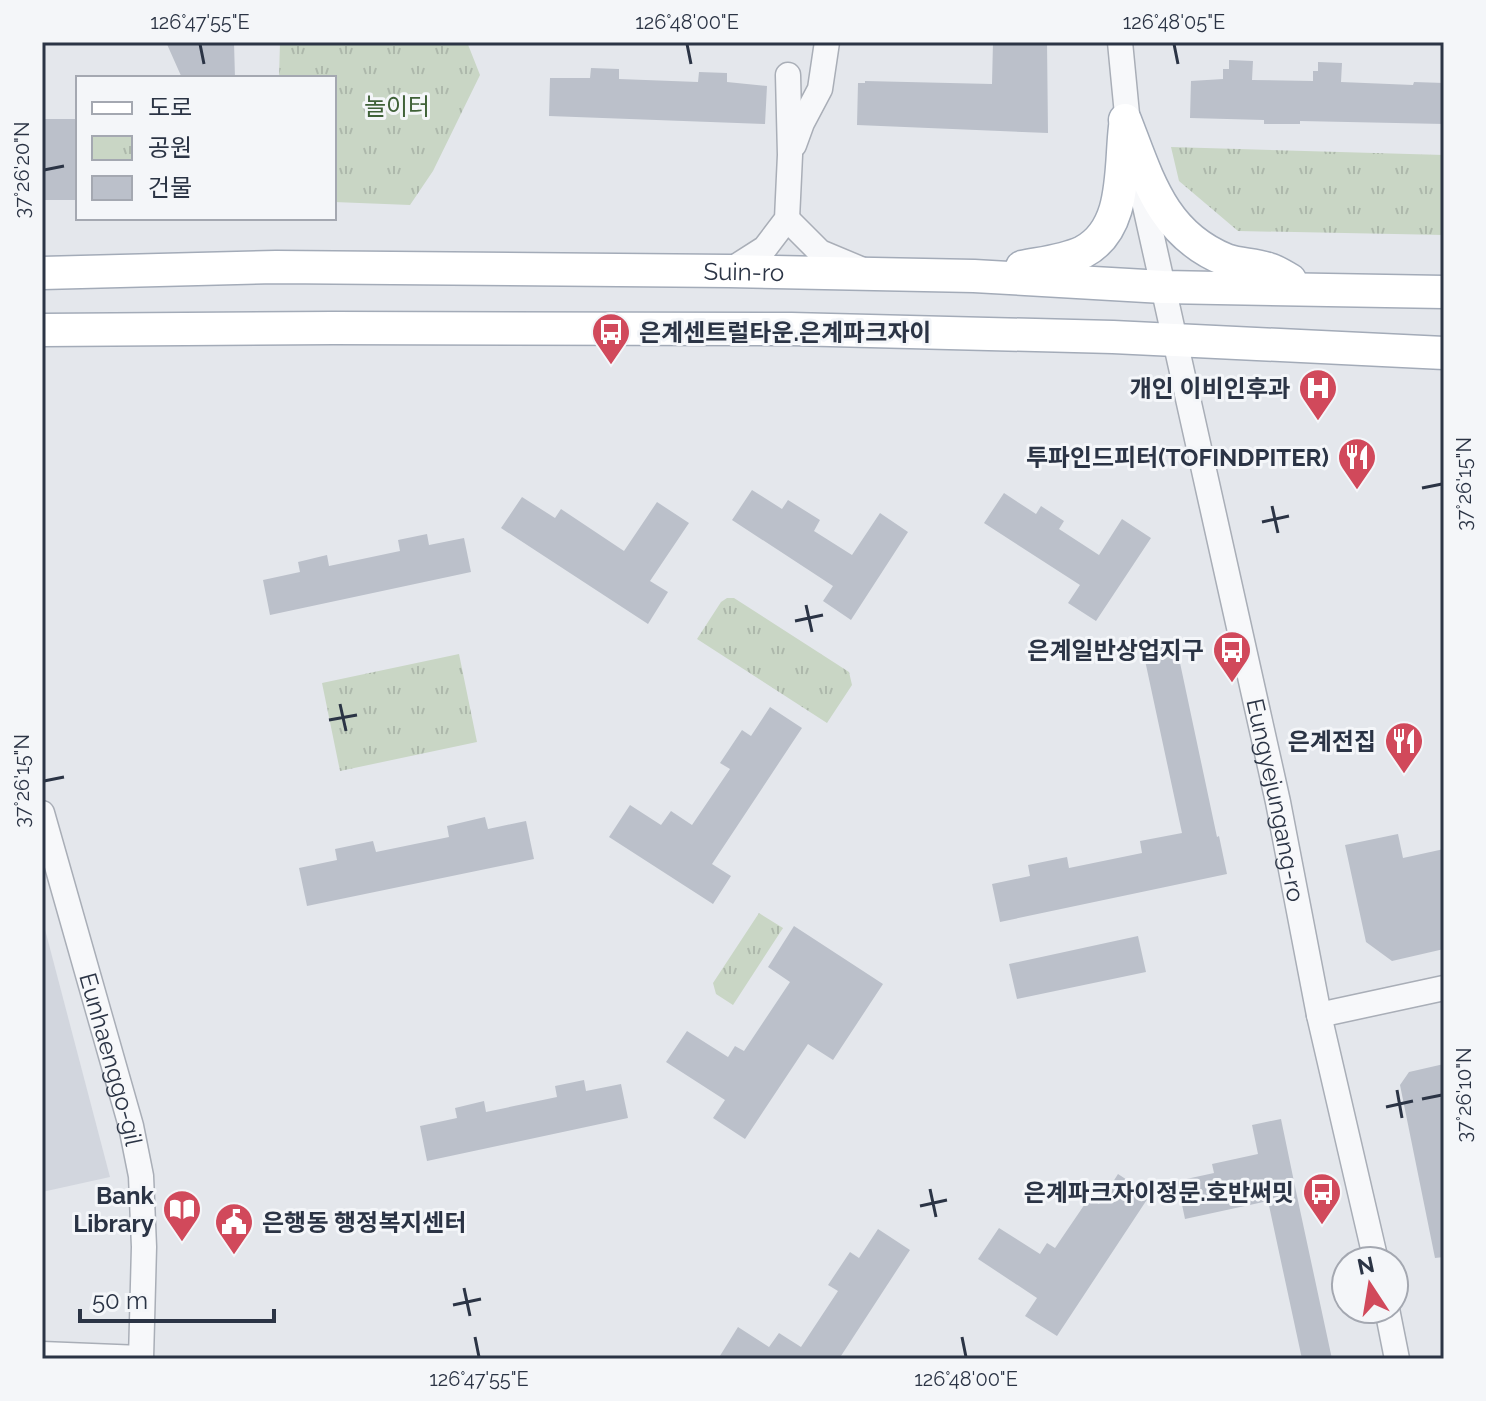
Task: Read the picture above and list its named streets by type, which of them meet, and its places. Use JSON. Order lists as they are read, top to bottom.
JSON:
{
  "streets": {
    "main road": ["Suin-ro"],
    "street": ["Eungyejungang-ro", "Eunhaenggo-gil"]
  },
  "crossings": [
    ["Suin-ro", "Eungyejungang-ro"]
  ],
  "parks": ["놀이터"],
  "places": {
    "bus stop": ["은계센트럴타운.은계파크자이", "은계일반상업지구", "은계파크자이정문.호반써밋"],
    "hospital": ["개인 이비인후과"],
    "restaurant": ["투파인드피터(TOFINDPITER)", "은계전집"],
    "library": ["Bank Library"],
    "public building": ["은행동 행정복지센터"]
  },
  "legend": ["도로", "공원", "건물"],
  "scale_bar": "50 m",
  "north": "top",
  "coordinates": [
    "126°47'55\"E",
    "126°48'00\"E",
    "126°48'05\"E",
    "37°26'20\"N",
    "37°26'15\"N",
    "37°26'10\"N"
  ]
}
